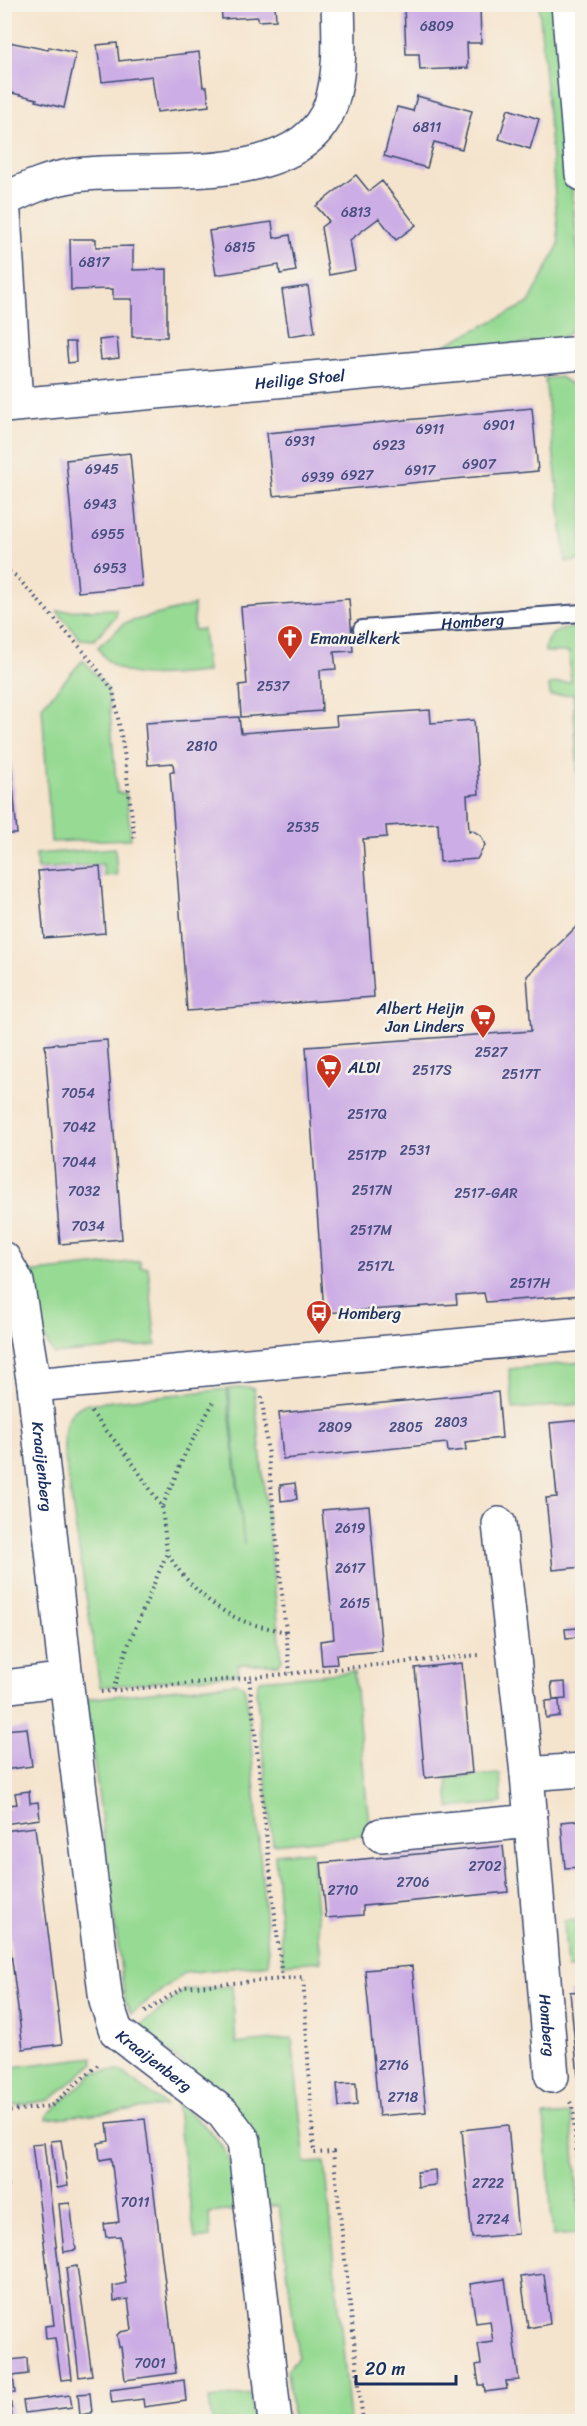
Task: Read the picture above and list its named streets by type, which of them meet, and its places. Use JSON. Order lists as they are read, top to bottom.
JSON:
{
  "streets": {
    "street": ["Heilige Stoel", "Homberg", "Kraaijenberg"]
  },
  "places": {
    "church": ["Emanuëlkerk"],
    "supermarket": ["Albert Heijn Jan Linders", "ALDI"],
    "bus stop": ["Homberg"]
  },
  "house_numbers": [
    "6809",
    "6811",
    "6813",
    "6815",
    "6817",
    "6901",
    "6911",
    "6931",
    "6923",
    "6907",
    "6945",
    "6917",
    "6927",
    "6939",
    "6943",
    "6955",
    "6953",
    "2537",
    "2810",
    "2535",
    "2527",
    "2517S",
    "2517T",
    "7054",
    "2517Q",
    "7042",
    "2531",
    "2517P",
    "7044",
    "2517N",
    "7032",
    "2517-GAR",
    "7034",
    "2517M",
    "2517L",
    "2517H",
    "2803",
    "2809",
    "2805",
    "2619",
    "2617",
    "2615",
    "2702",
    "2706",
    "2710",
    "2716",
    "2718",
    "2722",
    "7011",
    "2724",
    "7001"
  ],
  "scale_bar": "20 m"
}
